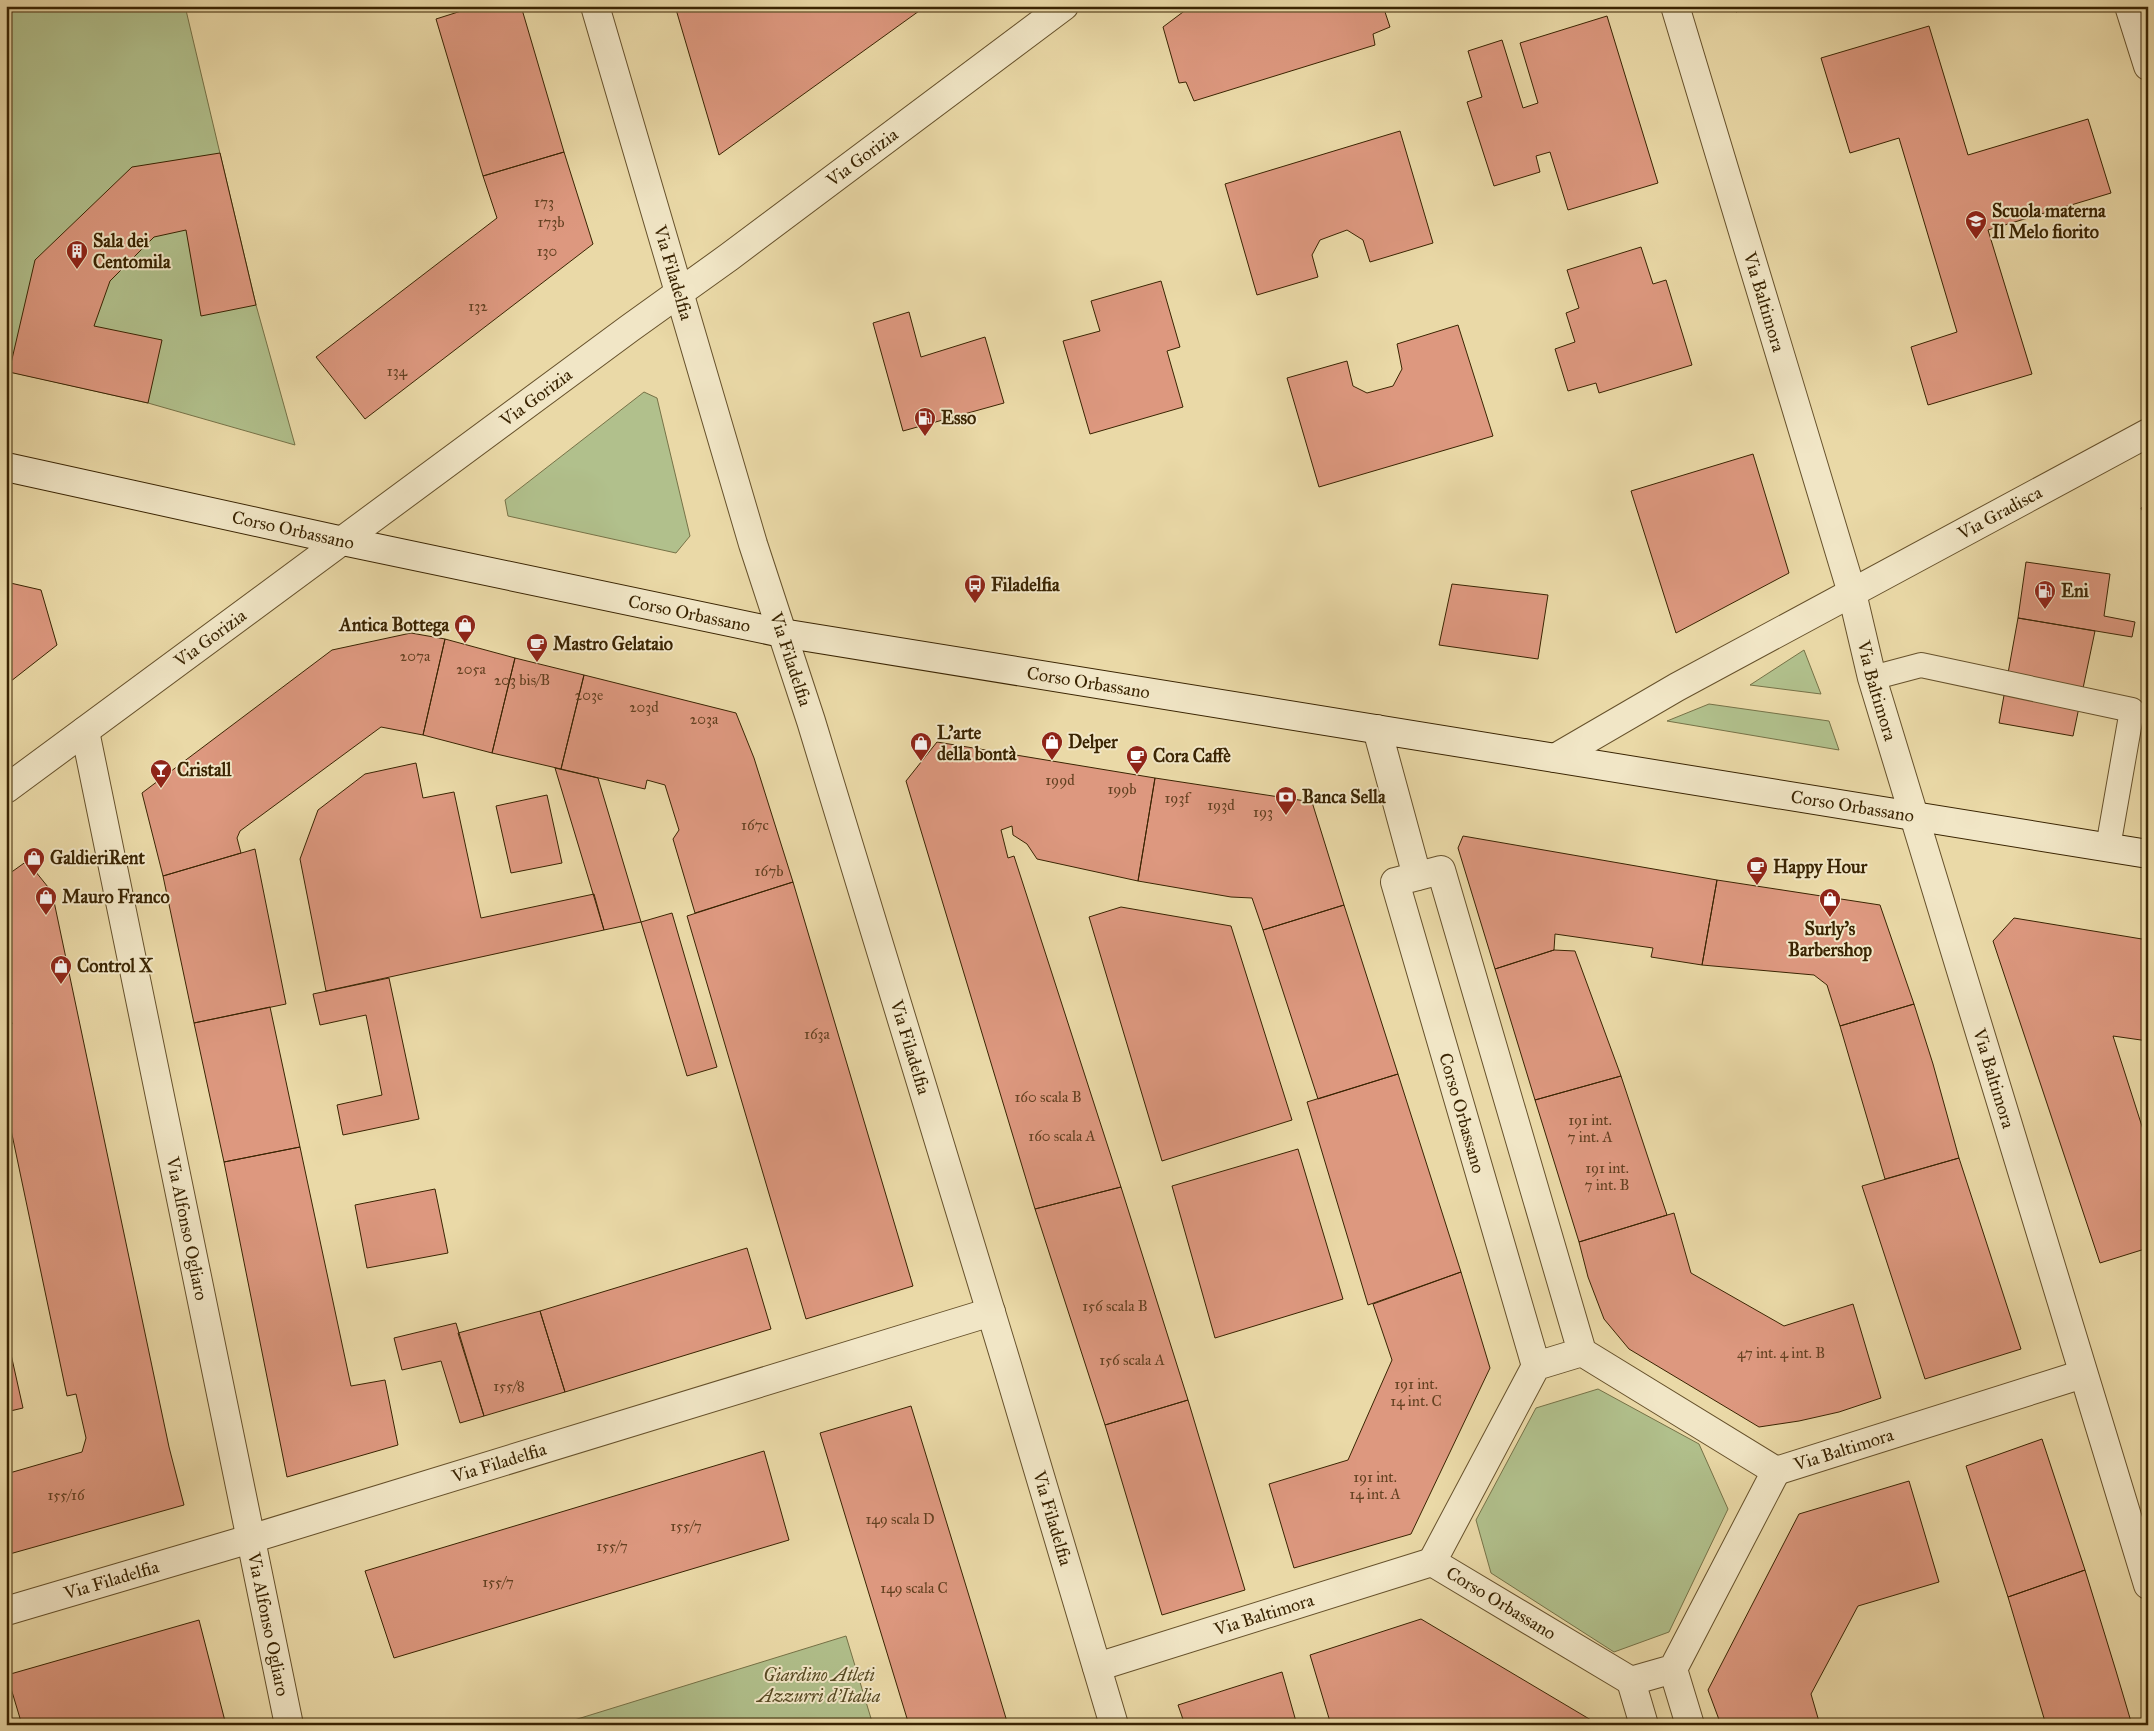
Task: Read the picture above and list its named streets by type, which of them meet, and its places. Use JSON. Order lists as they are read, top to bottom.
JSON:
{
  "streets": {
    "street": [
      "Via Gorizia",
      "Via Filadelfia",
      "Via Baltimora",
      "Via Gradisca",
      "Corso Orbassano",
      "Via Alfonso Ogliaro"
    ]
  },
  "crossings": [
    ["Via Gorizia", "Via Filadelfia"],
    ["Via Gorizia", "Corso Orbassano"],
    ["Via Gorizia", "Via Alfonso Ogliaro"],
    ["Via Filadelfia", "Via Baltimora"],
    ["Via Filadelfia", "Corso Orbassano"],
    ["Via Filadelfia", "Via Alfonso Ogliaro"],
    ["Via Baltimora", "Via Gradisca"],
    ["Via Baltimora", "Corso Orbassano"]
  ],
  "parks": ["Giardino Atleti Azzurri d'Italia"],
  "places": {
    "school or university": ["Scuola materna Il Melo fiorito"],
    "building": ["Sala dei Centomila"],
    "fuel station": ["Esso", "Eni"],
    "bus stop": ["Filadelfia"],
    "shop": [
      "Antica Bottega",
      "Delper",
      "L'arte della bontà",
      "GaldieriRent",
      "Mauro Franco",
      "Surly's Barbershop",
      "Control X"
    ],
    "cafe": ["Mastro Gelataio", "Cora Caffè", "Happy Hour"],
    "bar": ["Cristall"],
    "bank": ["Banca Sella"]
  },
  "house_numbers": [
    "173",
    "173b",
    "130",
    "132",
    "134",
    "207a",
    "205a",
    "203 bis/B",
    "203e",
    "203d",
    "203a",
    "199d",
    "199b",
    "193f",
    "193d",
    "193",
    "167c",
    "167b",
    "163a",
    "160 scala B",
    "191 int. 7 int. A",
    "160 scala A",
    "191 int. 7 int. B",
    "156 scala B",
    "47 int. 4 int. B",
    "156 scala A",
    "191 int. 14 int. C",
    "155/8",
    "191 int. 14 int. A",
    "155/16",
    "149 scala D",
    "155/7",
    "155/7",
    "155/7",
    "149 scala C"
  ]
}
